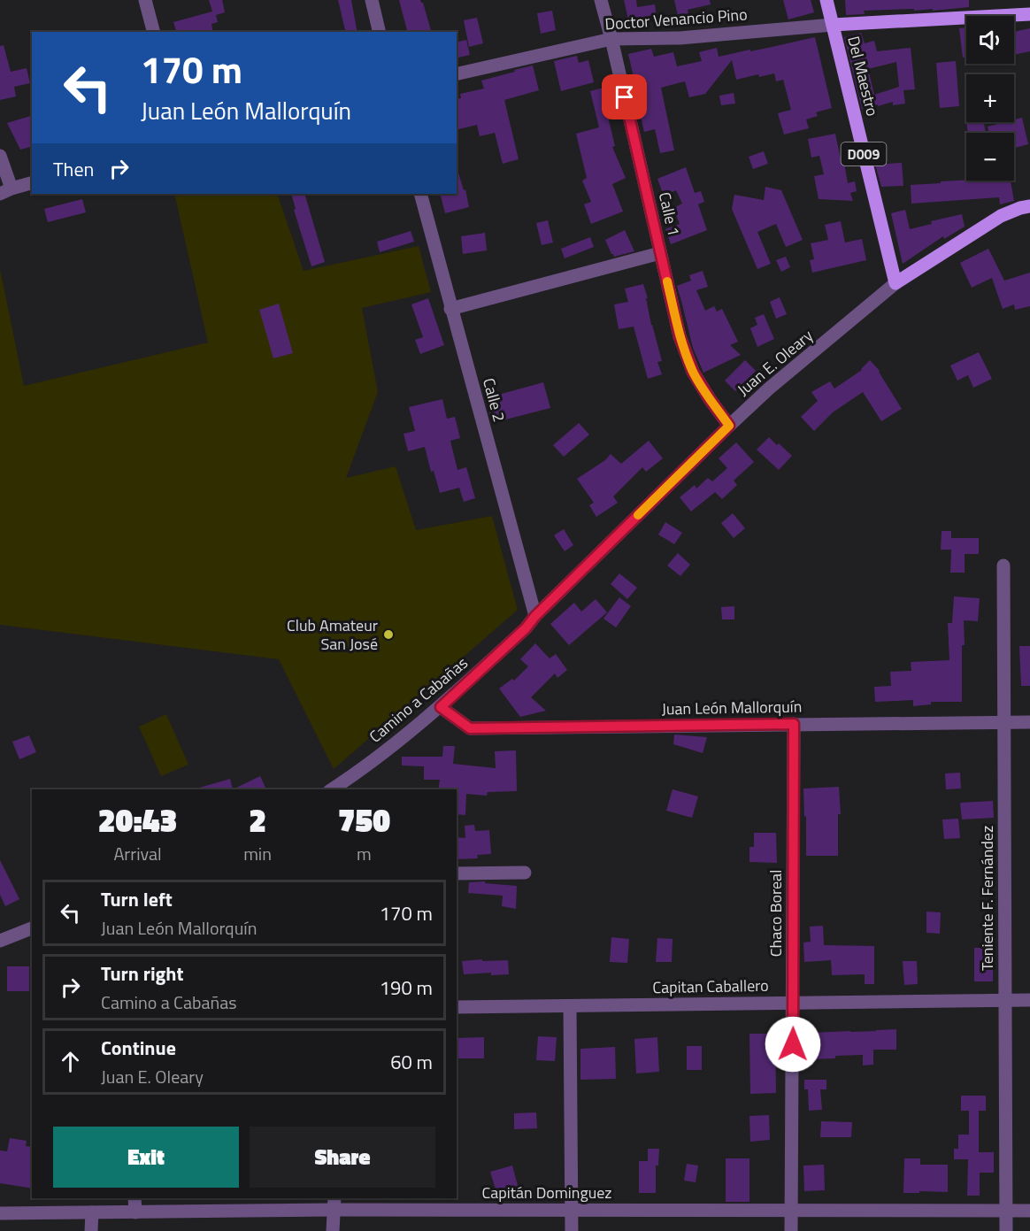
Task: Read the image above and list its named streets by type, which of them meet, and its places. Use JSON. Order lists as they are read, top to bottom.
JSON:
{
  "streets": {
    "main road": [
      "Doctor Venancio Pino",
      "Del Maestro",
      "D009",
      "Juan E. Oleary"
    ],
    "street": [
      "Calle 1",
      "Calle 2",
      "Camino a Cabañas",
      "Juan León Mallorquín",
      "Teniente F. Fernández",
      "Chaco Boreal",
      "Capitan Caballero",
      "Capitán Dominguez"
    ]
  },
  "crossings": [
    ["Doctor Venancio Pino", "Del Maestro"],
    ["Doctor Venancio Pino", "Calle 1"],
    ["Del Maestro", "Juan E. Oleary"],
    ["Calle 1", "Juan E. Oleary"],
    ["Juan E. Oleary", "Calle 2"],
    ["Juan E. Oleary", "Camino a Cabañas"],
    ["Camino a Cabañas", "Juan León Mallorquín"],
    ["Juan León Mallorquín", "Teniente F. Fernández"],
    ["Juan León Mallorquín", "Chaco Boreal"],
    ["Teniente F. Fernández", "Capitan Caballero"],
    ["Teniente F. Fernández", "Capitán Dominguez"],
    ["Chaco Boreal", "Capitan Caballero"],
    ["Chaco Boreal", "Capitán Dominguez"]
  ],
  "places": ["Club Amateur San José"],
  "page": {
    "map_buttons": ["+", "−"],
    "turn": ["170 m", "Juan León Mallorquín"],
    "then": "Then",
    "eta": [
      "20:43",
      "Arrival",
      "2",
      "min",
      "750",
      "m"
    ],
    "list": [
      {
        "name": "Turn left",
        "note": "Juan León Mallorquín",
        "value": "170 m"
      },
      {
        "name": "Turn right",
        "note": "Camino a Cabañas",
        "value": "190 m"
      },
      {
        "name": "Continue",
        "note": "Juan E. Oleary",
        "value": "60 m"
      }
    ],
    "buttons": ["Exit", "Share"]
  }
}
